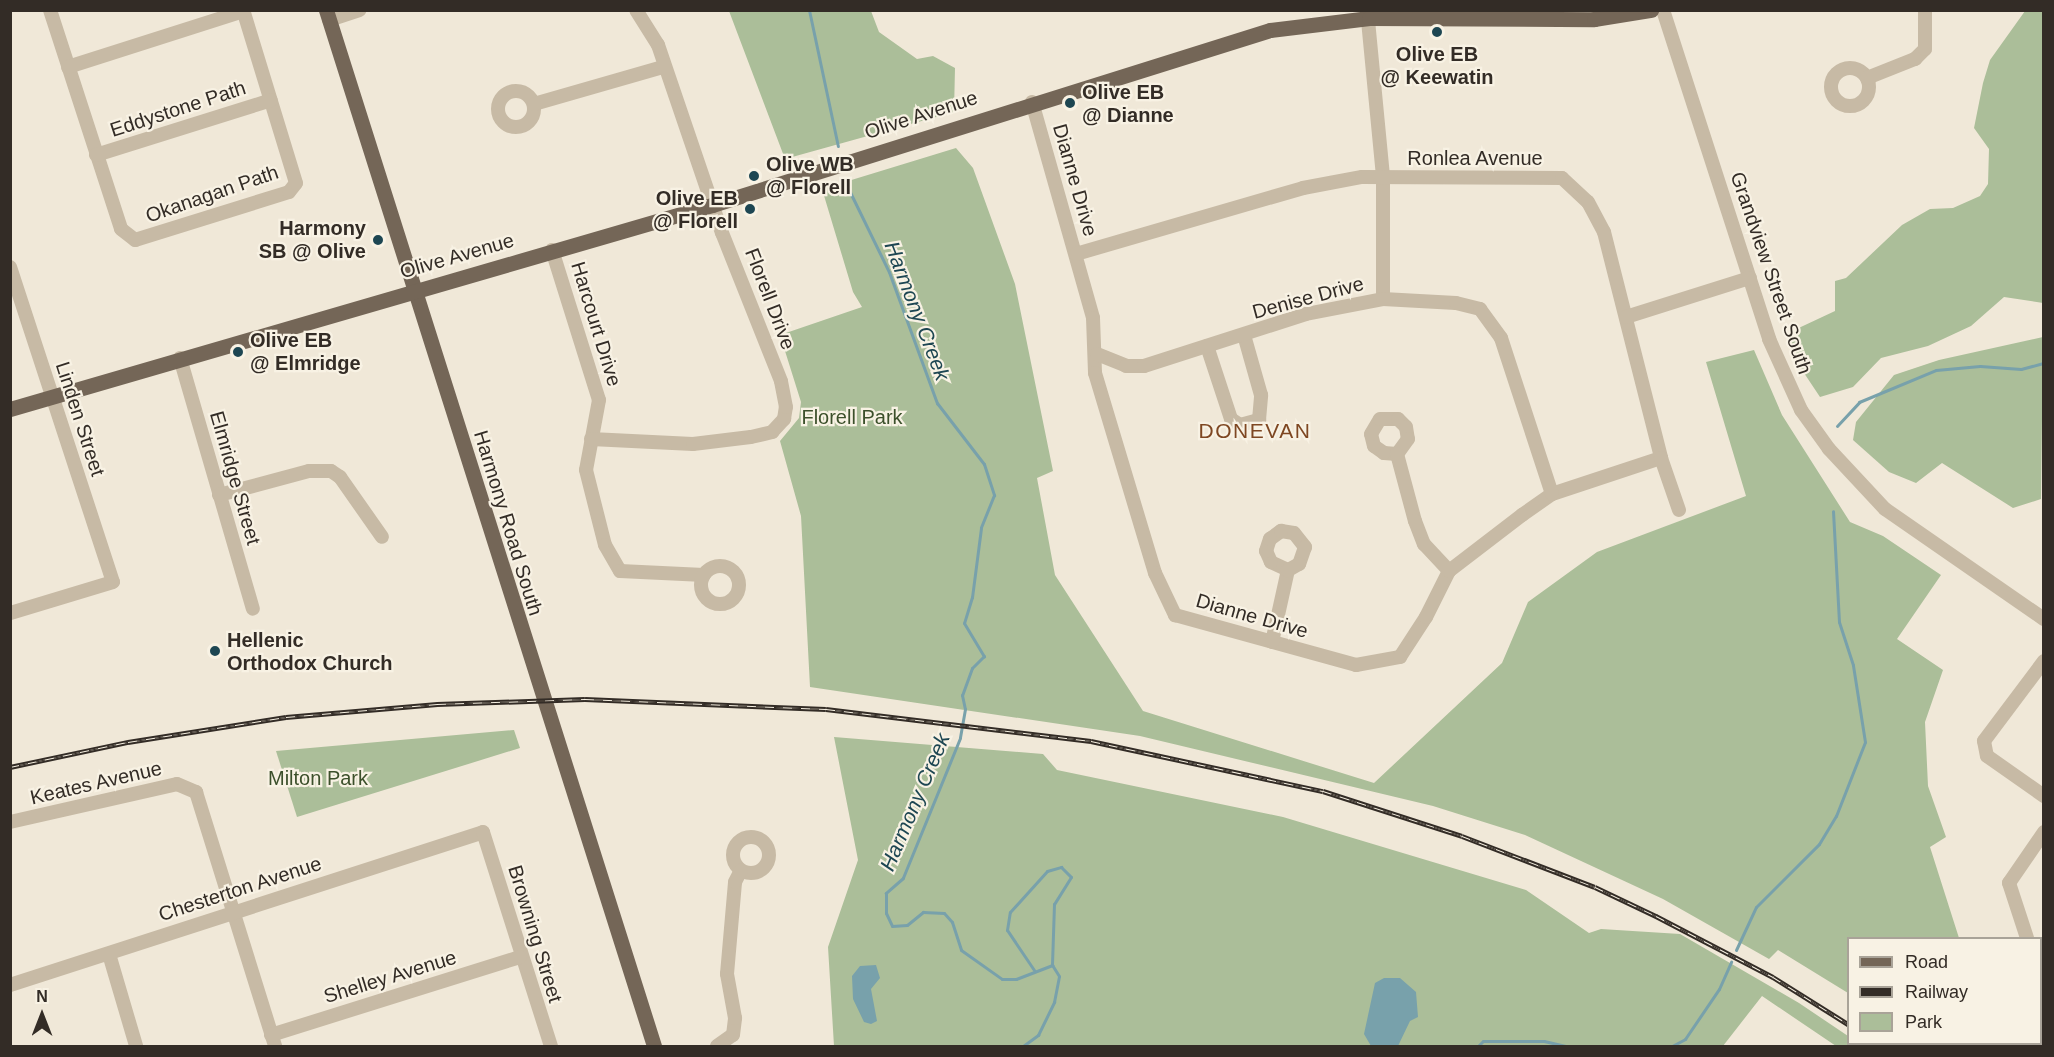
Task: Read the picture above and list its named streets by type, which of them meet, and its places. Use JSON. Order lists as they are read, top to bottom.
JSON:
{
  "streets": {
    "main road": ["Olive Avenue", "Harmony Road South"],
    "street": [
      "Eddystone Path",
      "Ronlea Avenue",
      "Dianne Drive",
      "Okanagan Path",
      "Grandview Street South",
      "Denise Drive",
      "Florell Drive",
      "Harcourt Drive",
      "Linden Street",
      "Elmridge Street",
      "Keates Avenue",
      "Chesterton Avenue",
      "Browning Street",
      "Shelley Avenue"
    ]
  },
  "crossings": [
    ["Eddystone Path", "Okanagan Path"],
    ["Olive Avenue", "Dianne Drive"],
    ["Olive Avenue", "Florell Drive"],
    ["Olive Avenue", "Harcourt Drive"],
    ["Olive Avenue", "Linden Street"],
    ["Olive Avenue", "Elmridge Street"],
    ["Olive Avenue", "Harmony Road South"],
    ["Ronlea Avenue", "Dianne Drive"],
    ["Dianne Drive", "Denise Drive"],
    ["Florell Drive", "Harcourt Drive"],
    ["Keates Avenue", "Chesterton Avenue"],
    ["Chesterton Avenue", "Browning Street"],
    ["Browning Street", "Shelley Avenue"]
  ],
  "districts": ["DONEVAN"],
  "water": ["Harmony Creek"],
  "parks": ["Florell Park", "Milton Park"],
  "places": [
    "Olive EB @ Keewatin",
    "Olive EB @ Dianne",
    "Olive WB @ Florell",
    "Olive EB @ Florell",
    "Harmony SB @ Olive",
    "Olive EB @ Elmridge",
    "Hellenic Orthodox Church"
  ],
  "legend": ["Road", "Railway", "Park"],
  "north": "top"
}
